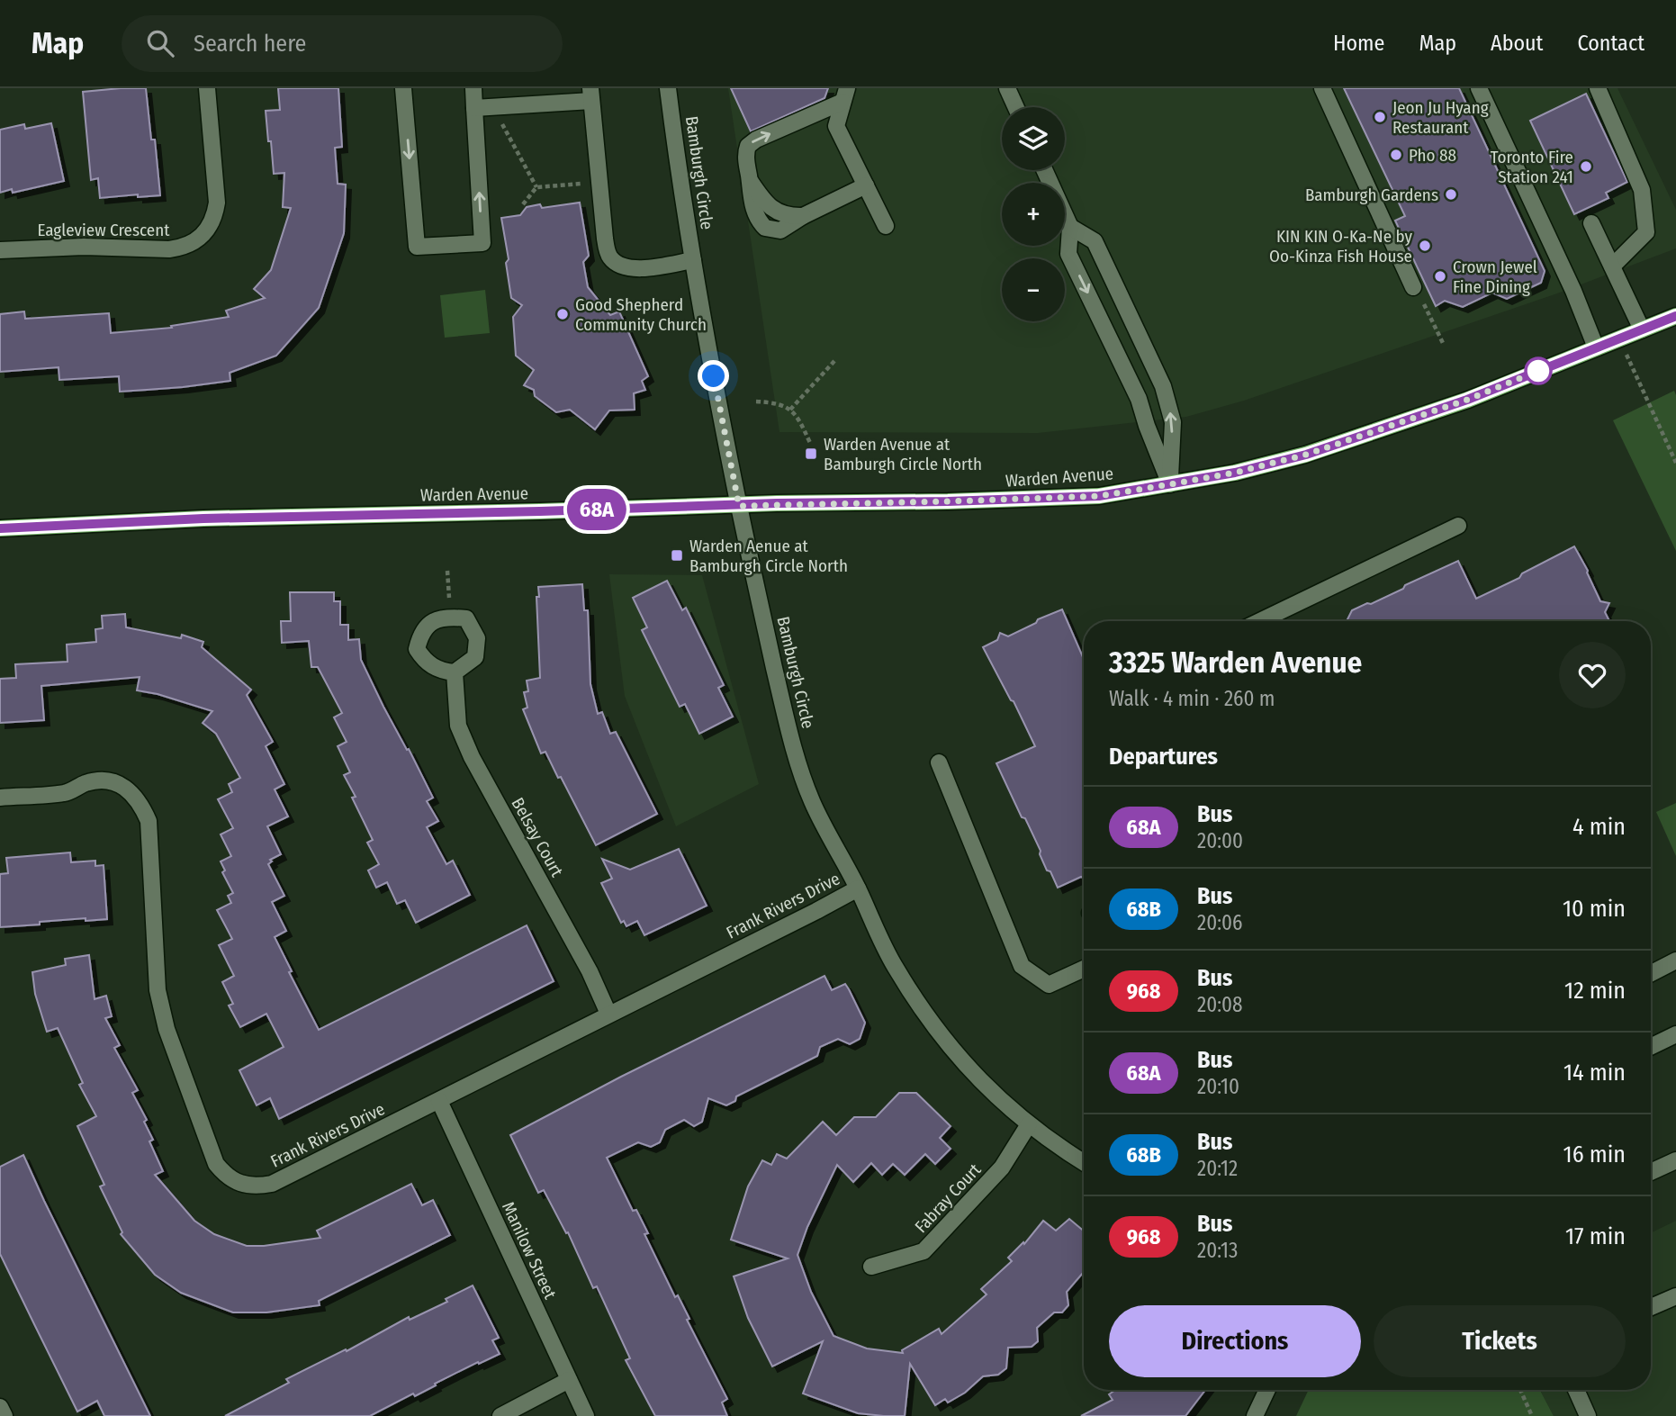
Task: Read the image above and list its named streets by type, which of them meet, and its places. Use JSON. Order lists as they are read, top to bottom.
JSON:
{
  "streets": {
    "main road": ["Warden Avenue"],
    "street": [
      "Bamburgh Circle",
      "Eagleview Crescent",
      "Belsay Court",
      "Frank Rivers Drive",
      "Fabray Court",
      "Manilow Street"
    ]
  },
  "crossings": [
    ["Bamburgh Circle", "Warden Avenue"],
    ["Bamburgh Circle", "Frank Rivers Drive"],
    ["Bamburgh Circle", "Fabray Court"],
    ["Belsay Court", "Frank Rivers Drive"],
    ["Frank Rivers Drive", "Manilow Street"]
  ],
  "places": {
    "other": [
      "Jeon Ju Hyang Restaurant",
      "Pho 88",
      "Toronto Fire Station 241",
      "Bamburgh Gardens",
      "KIN KIN O-Ka-Ne by Oo-Kinza Fish House",
      "Crown Jewel Fine Dining",
      "Good Shepherd Community Church"
    ],
    "transit": ["Warden Avenue at Bamburgh Circle North", "Warden Aenue at Bamburgh Circle North"]
  },
  "lines": ["bus line 68A"],
  "page": {
    "header": "Map",
    "search": "Search here",
    "nav": [
      "Home",
      "Map",
      "About",
      "Contact"
    ],
    "on_map": "68A",
    "map_buttons": ["+", "−"],
    "heading": [
      ["3325 Warden Avenue", "Walk · 4 min · 260 m"],
      "Departures"
    ],
    "list": [
      {
        "mark": "68A",
        "name": "Bus",
        "note": "20:00",
        "value": "4 min"
      },
      {
        "mark": "68B",
        "name": "Bus",
        "note": "20:06",
        "value": "10 min"
      },
      {
        "mark": "968",
        "name": "Bus",
        "note": "20:08",
        "value": "12 min"
      },
      {
        "mark": "68A",
        "name": "Bus",
        "note": "20:10",
        "value": "14 min"
      },
      {
        "mark": "68B",
        "name": "Bus",
        "note": "20:12",
        "value": "16 min"
      },
      {
        "mark": "968",
        "name": "Bus",
        "note": "20:13",
        "value": "17 min"
      }
    ],
    "buttons": ["Directions", "Tickets"]
  }
}
